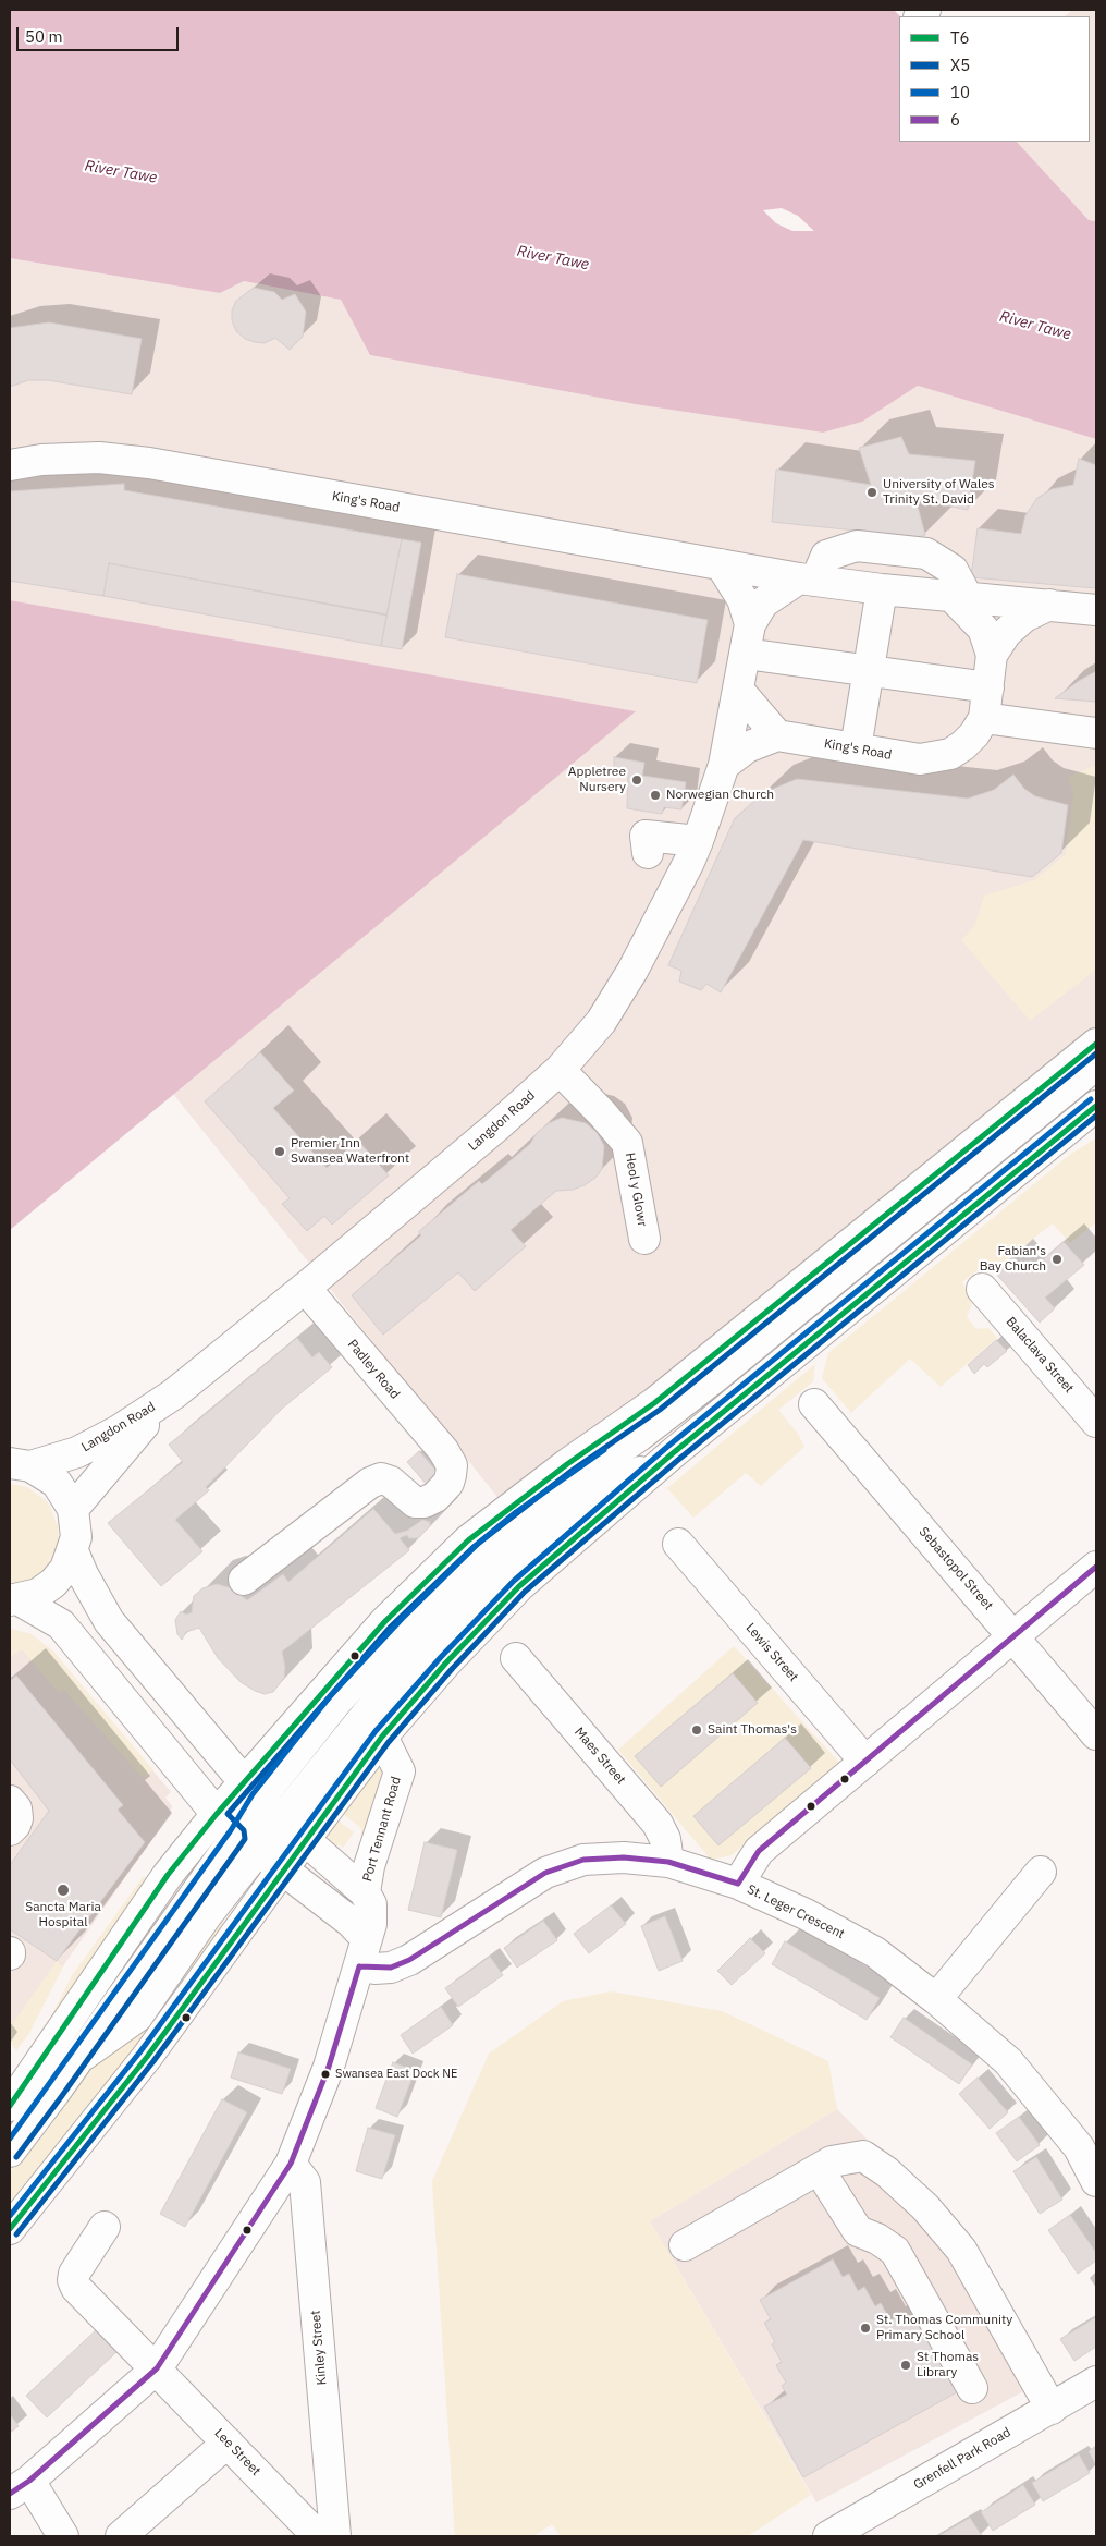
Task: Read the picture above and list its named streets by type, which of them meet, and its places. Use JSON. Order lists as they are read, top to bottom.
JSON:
{
  "streets": {
    "main road": [
      "King's Road",
      "Langdon Road",
      "Heol y Glowr",
      "Balaclava Street",
      "Padley Road",
      "Sebastopol Street",
      "Lewis Street",
      "Maes Street",
      "Port Tennant Road",
      "St. Leger Crescent",
      "Kinley Street",
      "Lee Street",
      "Grenfell Park Road"
    ]
  },
  "crossings": [
    ["Langdon Road", "Heol y Glowr"],
    ["Langdon Road", "Padley Road"],
    ["Maes Street", "St. Leger Crescent"],
    ["Port Tennant Road", "St. Leger Crescent"],
    ["Port Tennant Road", "Kinley Street"],
    ["Port Tennant Road", "Lee Street"]
  ],
  "water": ["River Tawe"],
  "places": [
    "University of Wales Trinity St. David",
    "Appletree Nursery",
    "Norwegian Church",
    "Premier Inn Swansea Waterfront",
    "Fabian's Bay Church",
    "Saint Thomas's",
    "Sancta Maria Hospital",
    "Swansea East Dock NE",
    "St. Thomas Community Primary School",
    "St Thomas Library"
  ],
  "lines": [
    "transit line T6",
    "transit line X5",
    "transit line 10",
    "transit line 6"
  ],
  "legend": [
    "T6",
    "X5",
    "10",
    "6"
  ],
  "scale_bar": "50 m"
}
